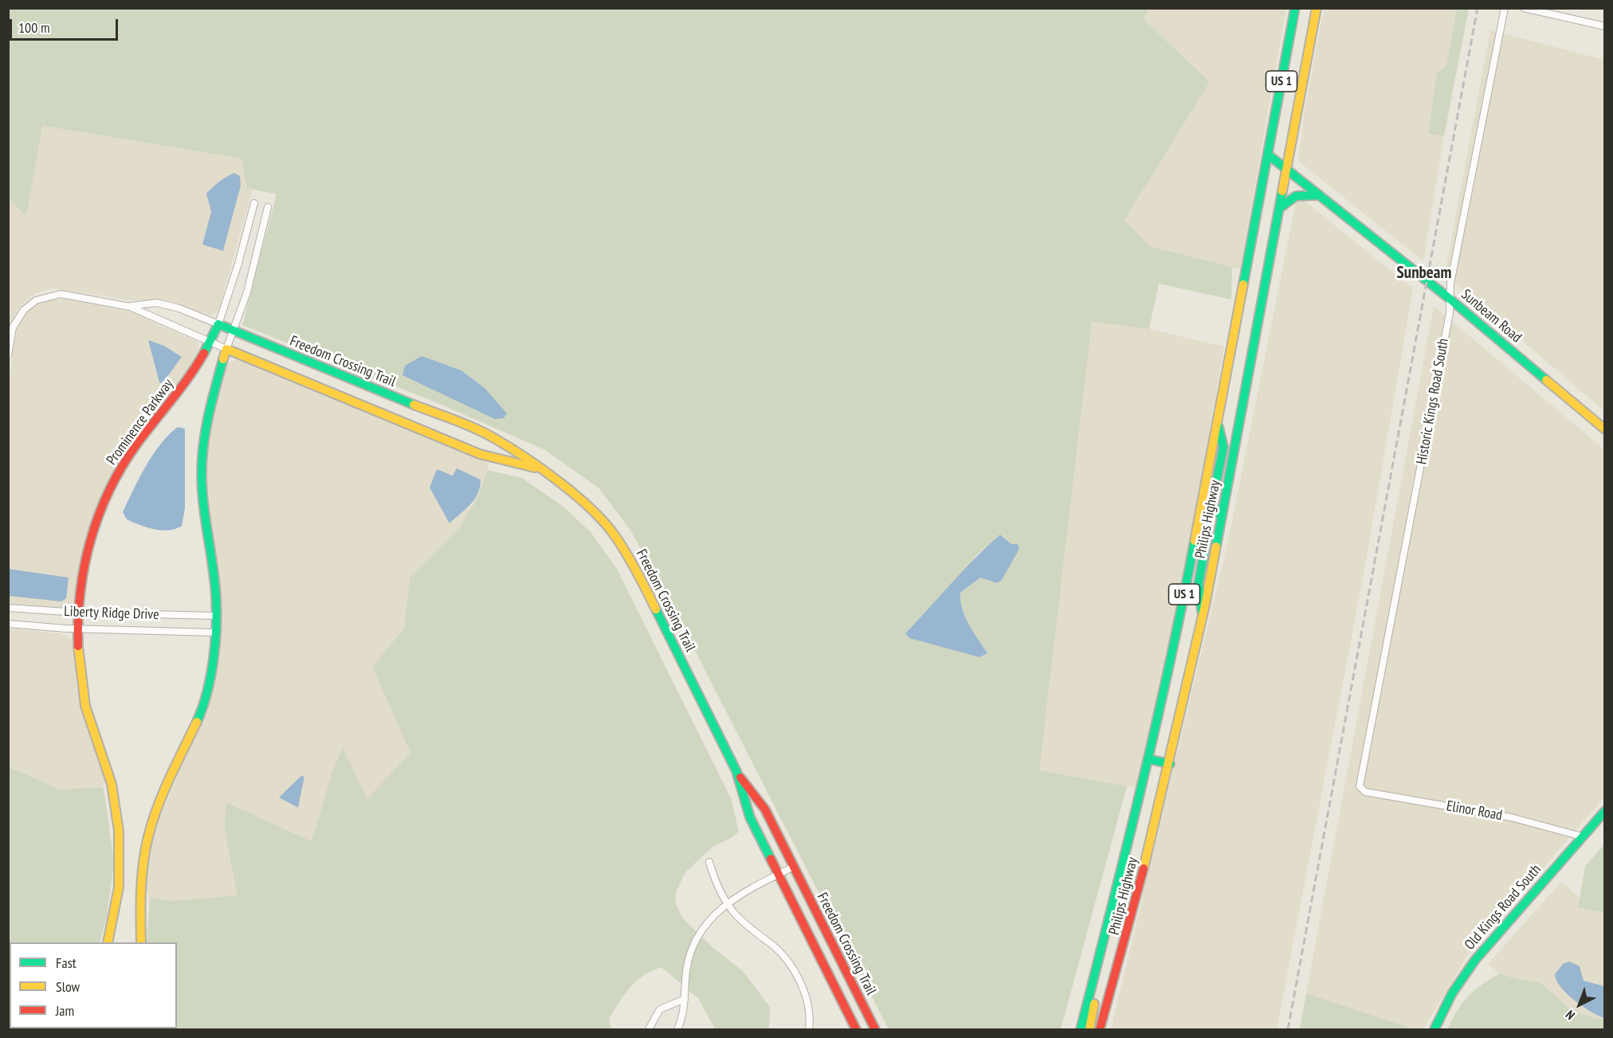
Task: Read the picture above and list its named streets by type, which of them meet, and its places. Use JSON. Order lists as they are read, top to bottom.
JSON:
{
  "streets": {
    "street": [
      "US 1",
      "Sunbeam Road",
      "Freedom Crossing Trail",
      "Historic Kings Road South",
      "Prominence Parkway",
      "Philips Highway",
      "Liberty Ridge Drive",
      "Elinor Road",
      "Old Kings Road South"
    ]
  },
  "crossings": [
    ["Sunbeam Road", "Historic Kings Road South"],
    ["Sunbeam Road", "Philips Highway"],
    ["Freedom Crossing Trail", "Prominence Parkway"],
    ["Historic Kings Road South", "Elinor Road"],
    ["Prominence Parkway", "Liberty Ridge Drive"],
    ["Elinor Road", "Old Kings Road South"]
  ],
  "districts": ["Sunbeam"],
  "legend": ["Fast", "Slow", "Jam"],
  "scale_bar": "100 m",
  "north": "bottom left"
}
